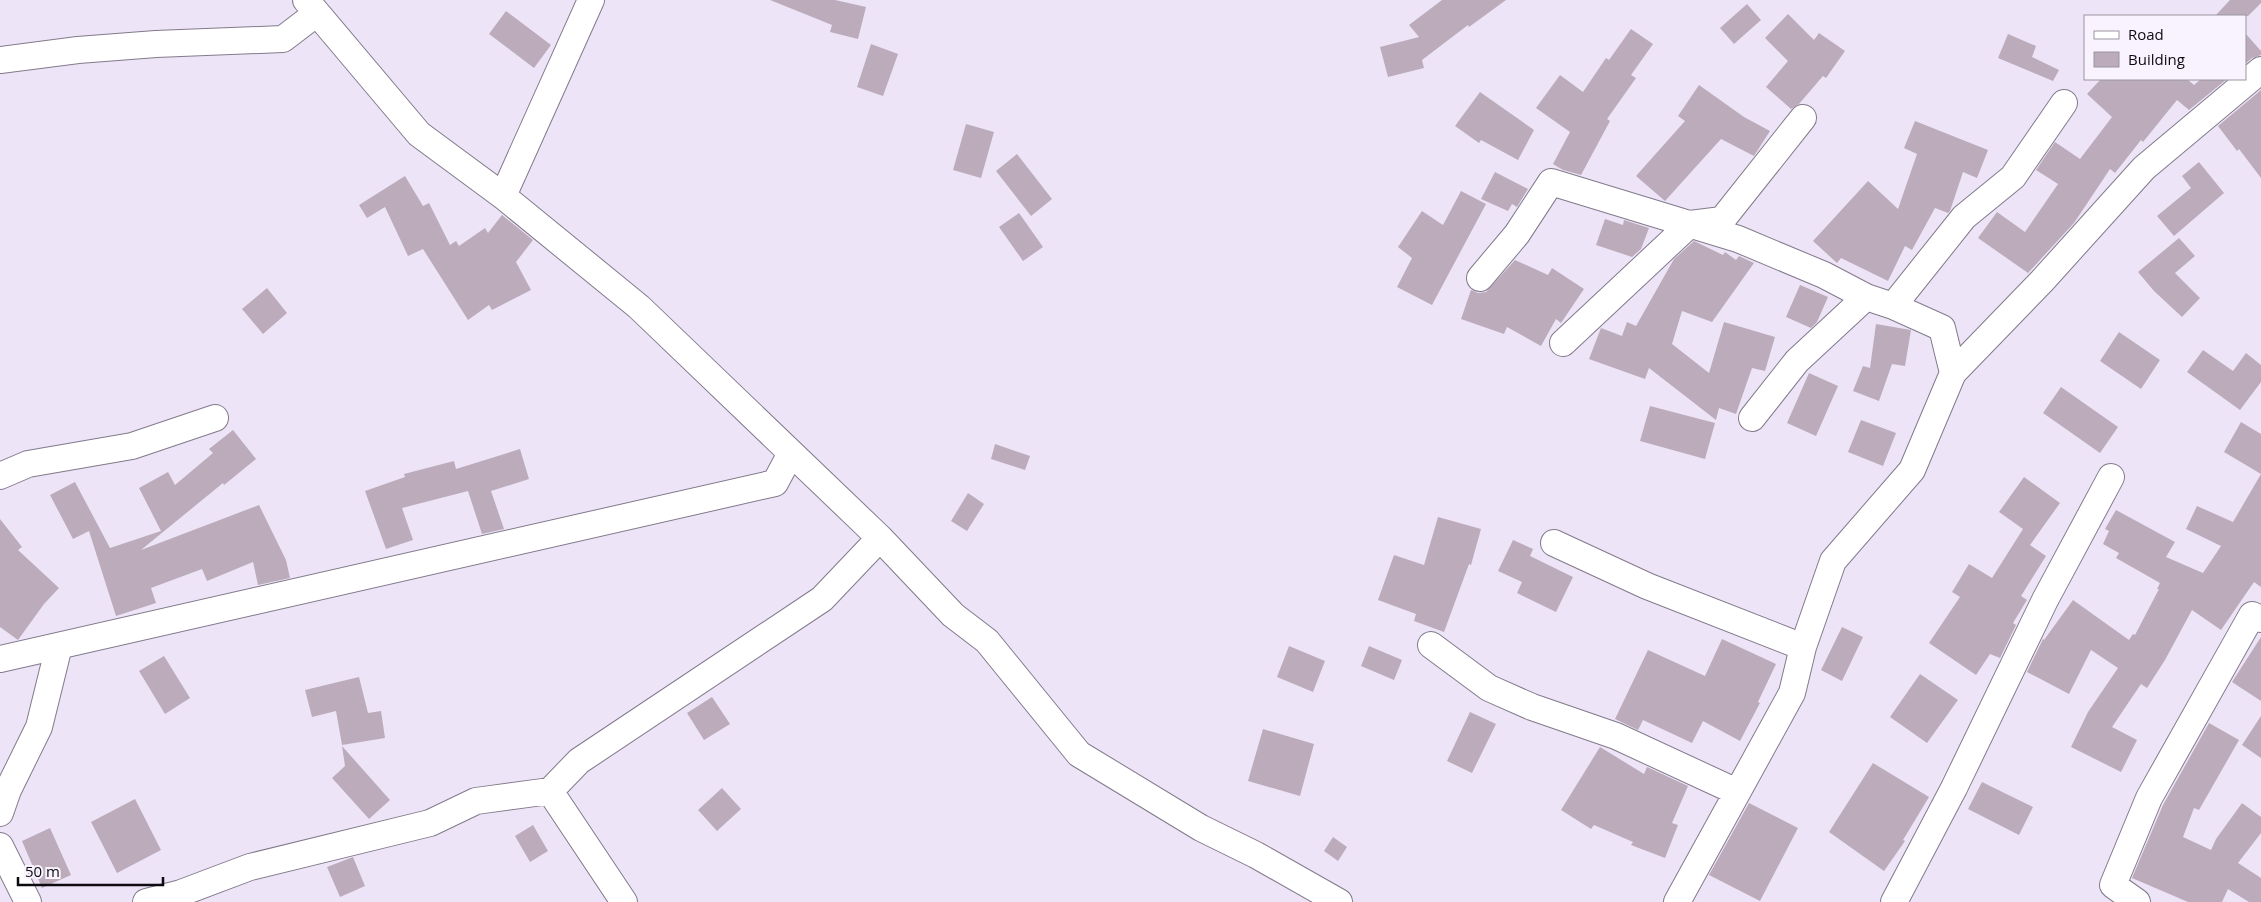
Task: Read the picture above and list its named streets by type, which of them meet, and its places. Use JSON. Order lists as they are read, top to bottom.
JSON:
{
  "legend": ["Road", "Building"],
  "scale_bar": "50 m"
}
